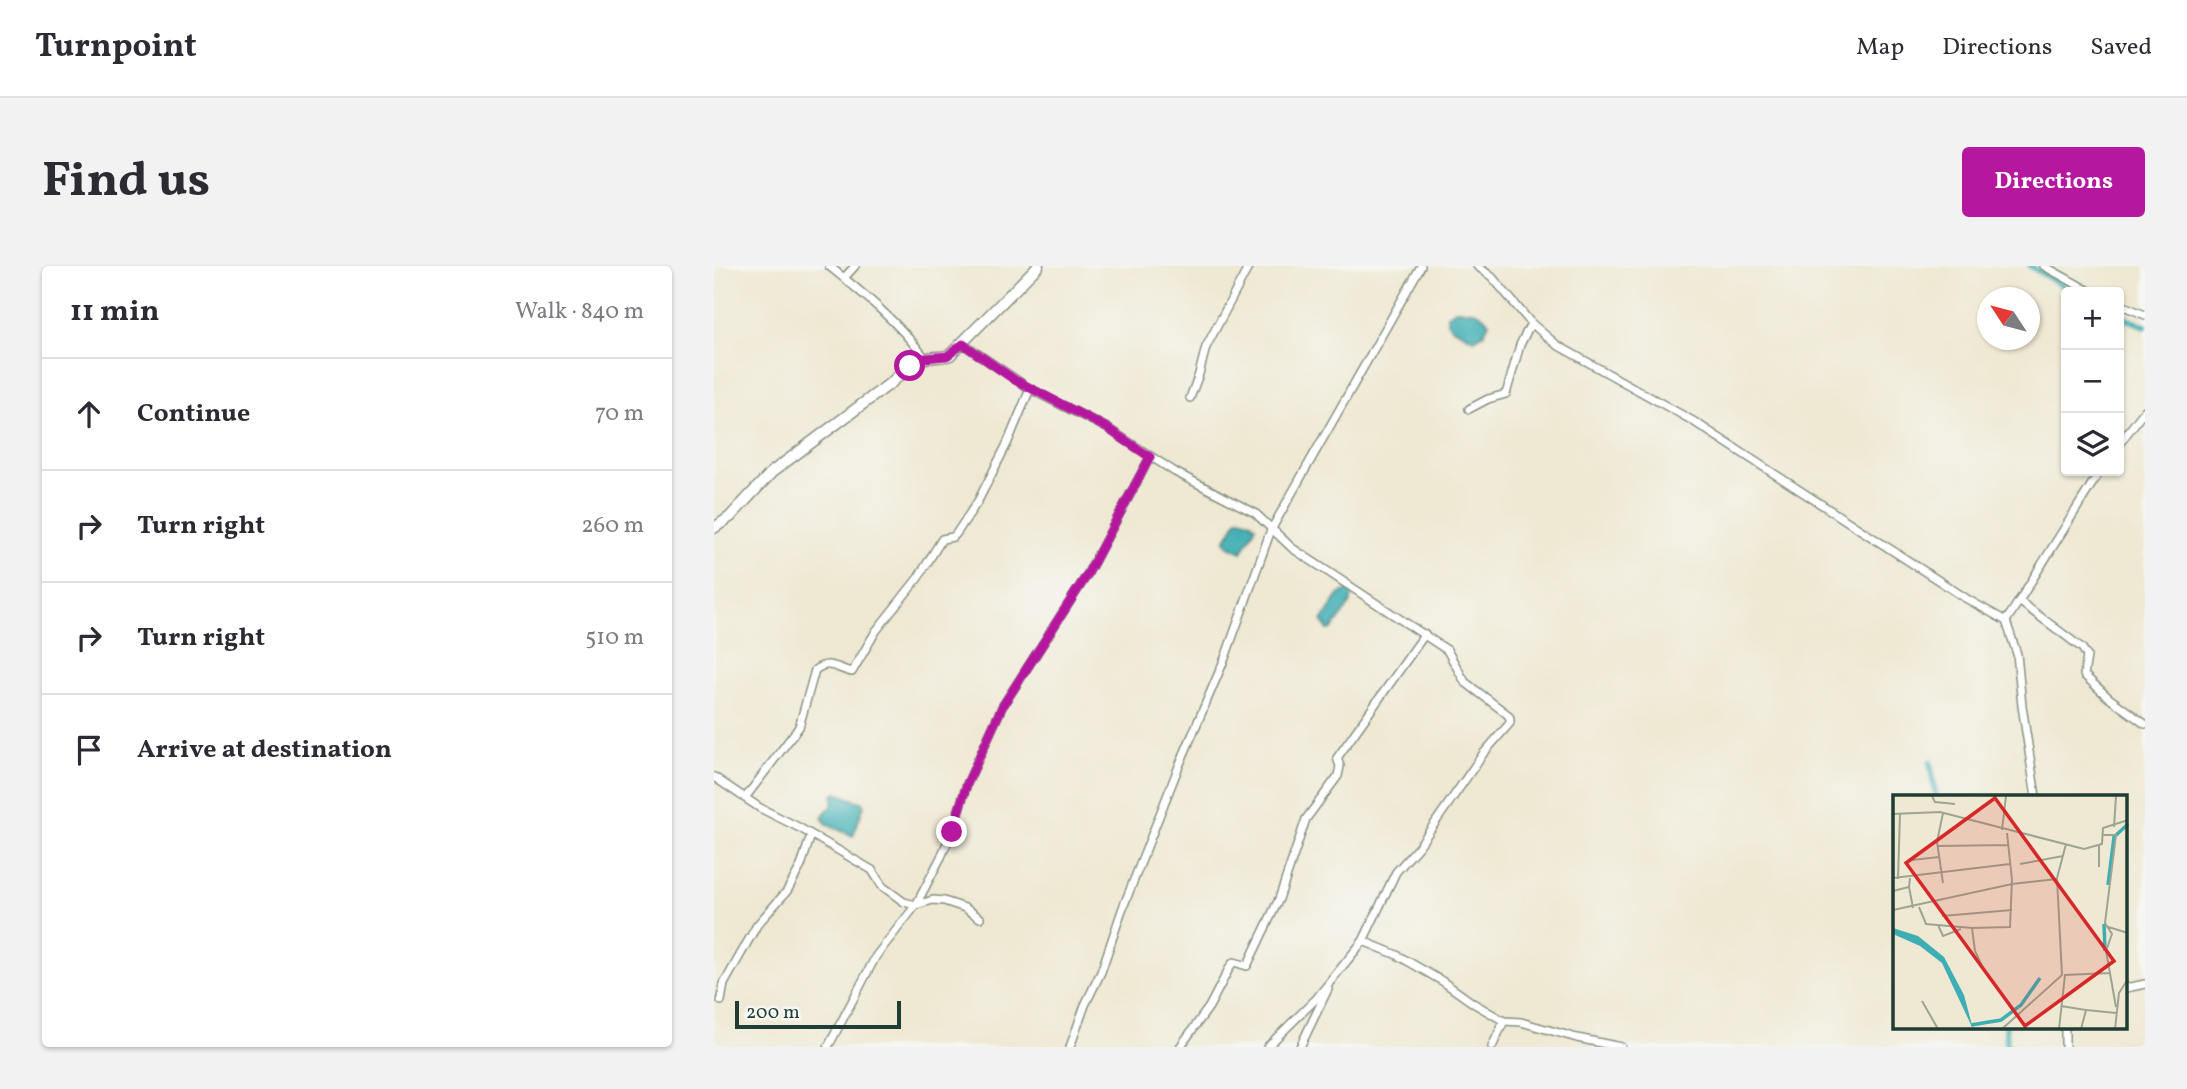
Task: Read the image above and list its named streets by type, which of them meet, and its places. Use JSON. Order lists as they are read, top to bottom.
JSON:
{
  "scale_bar": "200 m",
  "north": "top left",
  "page": {
    "header": "Turnpoint",
    "nav": ["Map", "Directions", "Saved"],
    "buttons": "Directions",
    "title": "Find us",
    "heading": ["11 min", "Walk · 840 m"],
    "map_buttons": ["+", "−"],
    "list": [
      ["Continue", "70 m"],
      ["Turn right", "260 m"],
      ["Turn right", "510 m"],
      "Arrive at destination"
    ],
    "scale": "200 m"
  }
}
